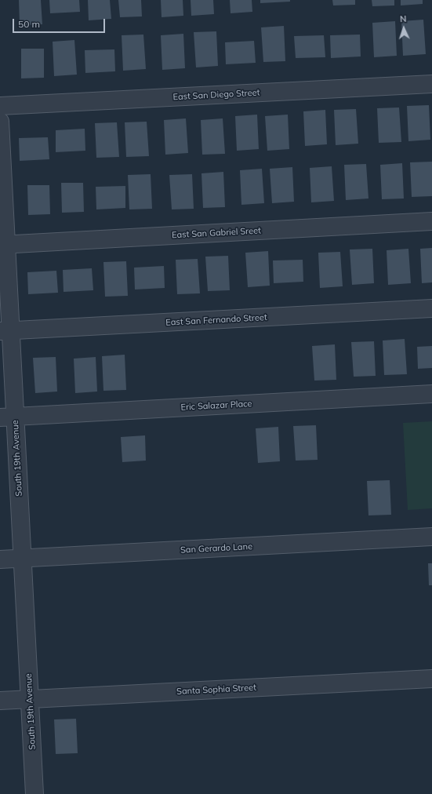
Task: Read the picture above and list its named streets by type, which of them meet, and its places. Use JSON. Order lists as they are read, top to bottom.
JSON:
{
  "streets": {
    "street": [
      "East San Diego Street",
      "East San Gabriel Sreet",
      "East San Fernando Street",
      "Eric Salazar Place",
      "South 19th Avenue",
      "San Gerardo Lane",
      "Santa Sophia Street"
    ]
  },
  "crossings": [
    ["East San Gabriel Sreet", "South 19th Avenue"],
    ["East San Fernando Street", "South 19th Avenue"],
    ["Eric Salazar Place", "South 19th Avenue"],
    ["South 19th Avenue", "San Gerardo Lane"],
    ["South 19th Avenue", "Santa Sophia Street"]
  ],
  "scale_bar": "50 m",
  "north": "top"
}
